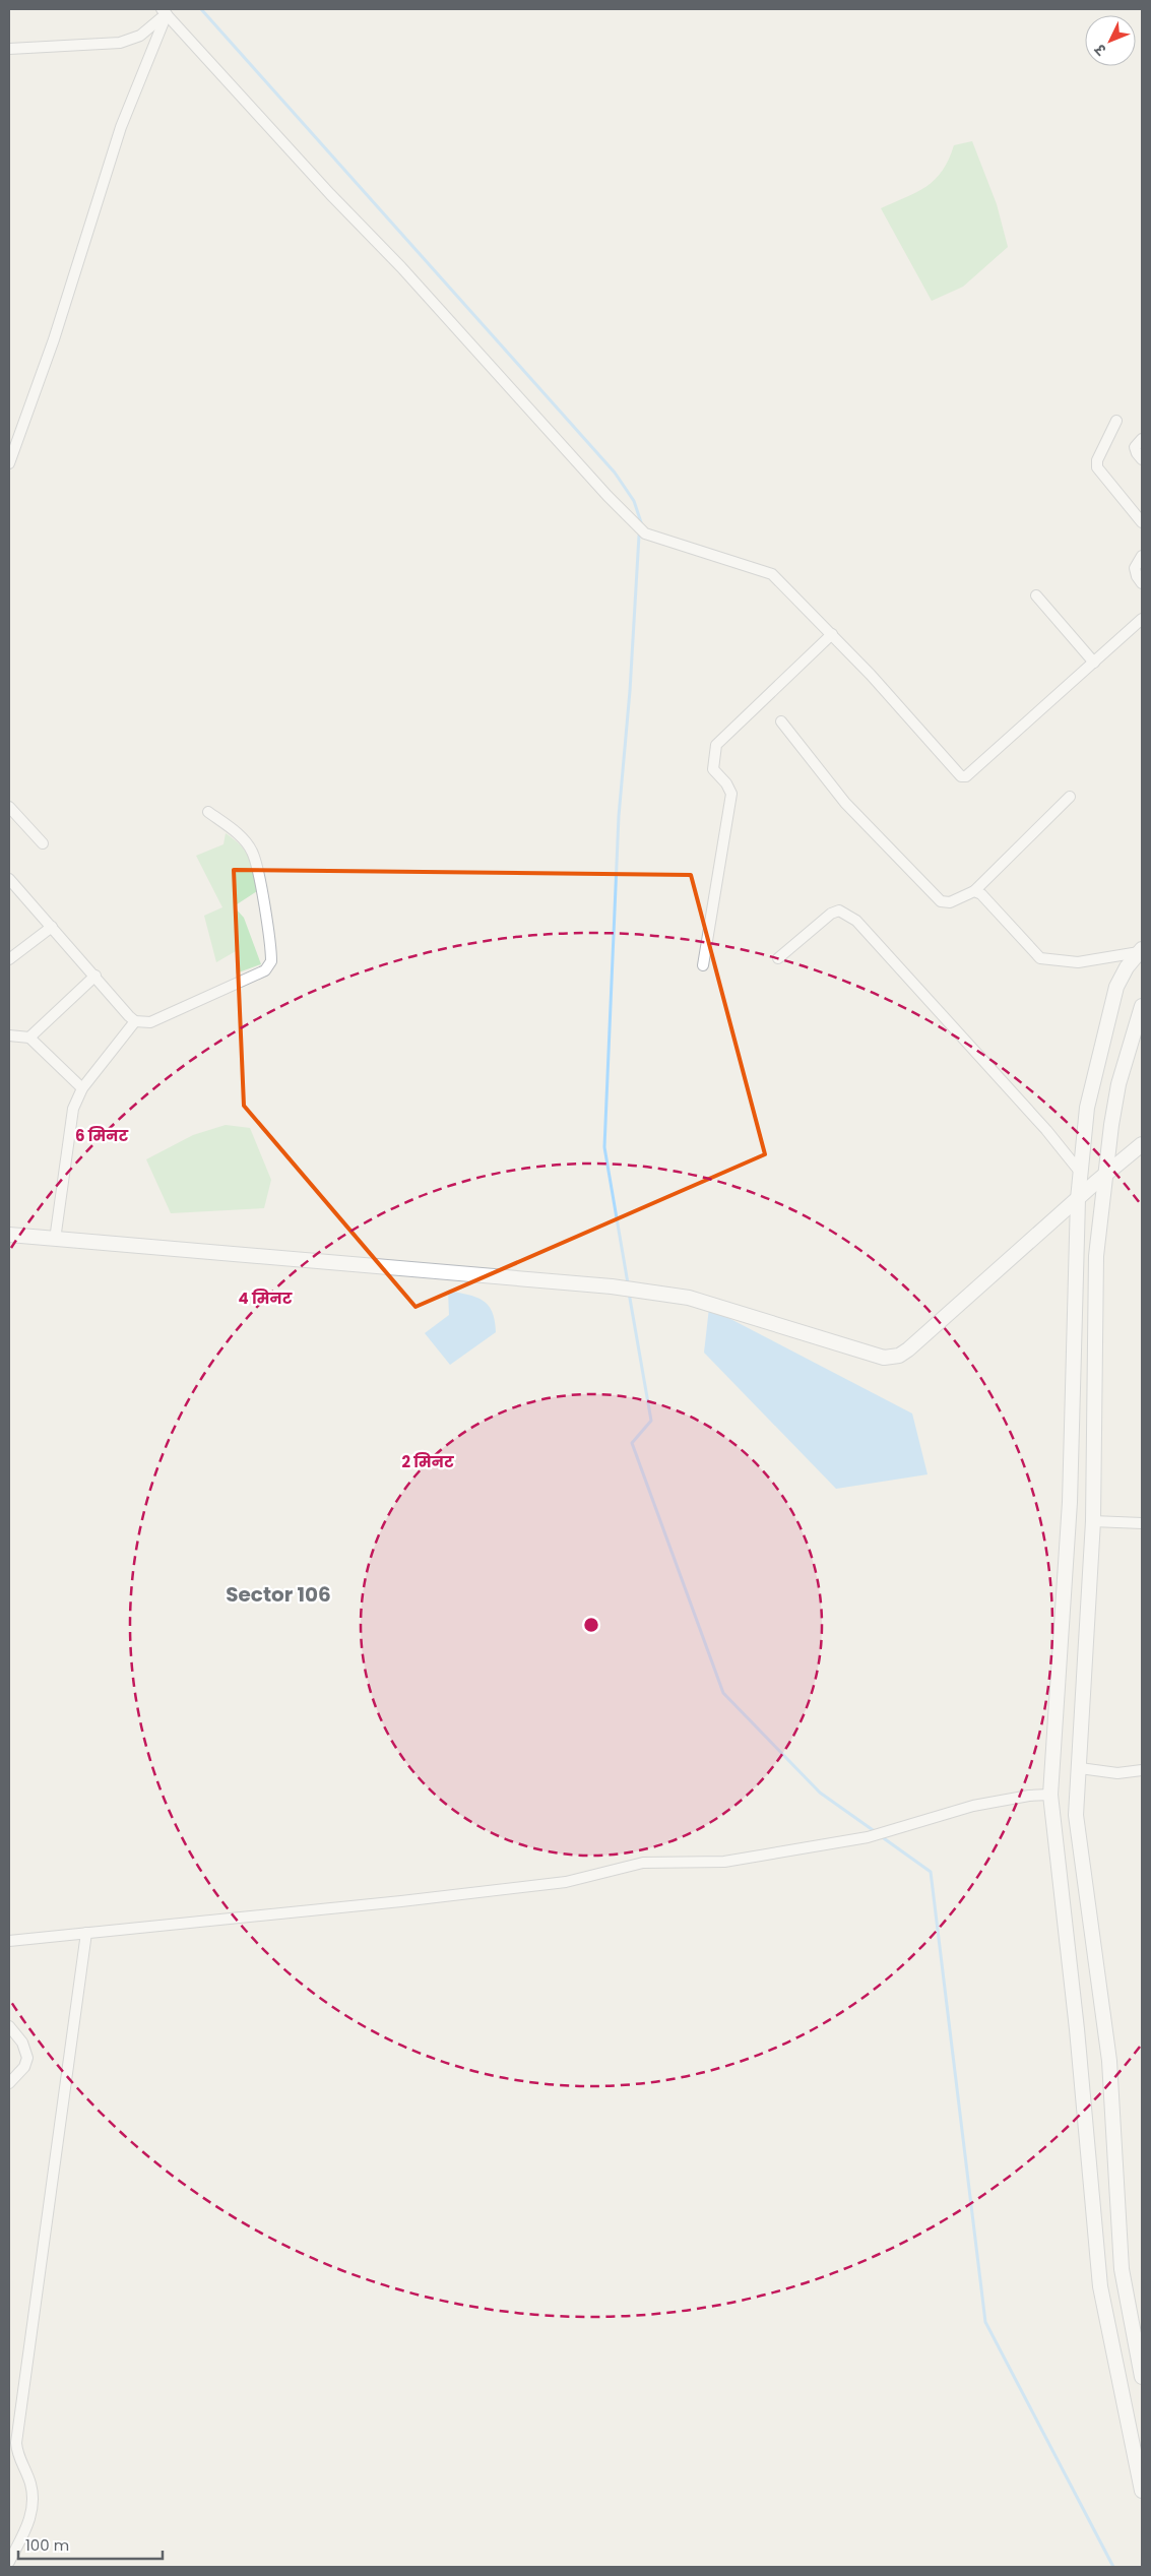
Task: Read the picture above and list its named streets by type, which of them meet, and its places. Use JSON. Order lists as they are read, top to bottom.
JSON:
{
  "districts": ["Sector 106"],
  "scale_bar": "100 m",
  "north": "bottom left",
  "rings": ["6 मिनट", "4 मिनट", "2 मिनट"]
}
